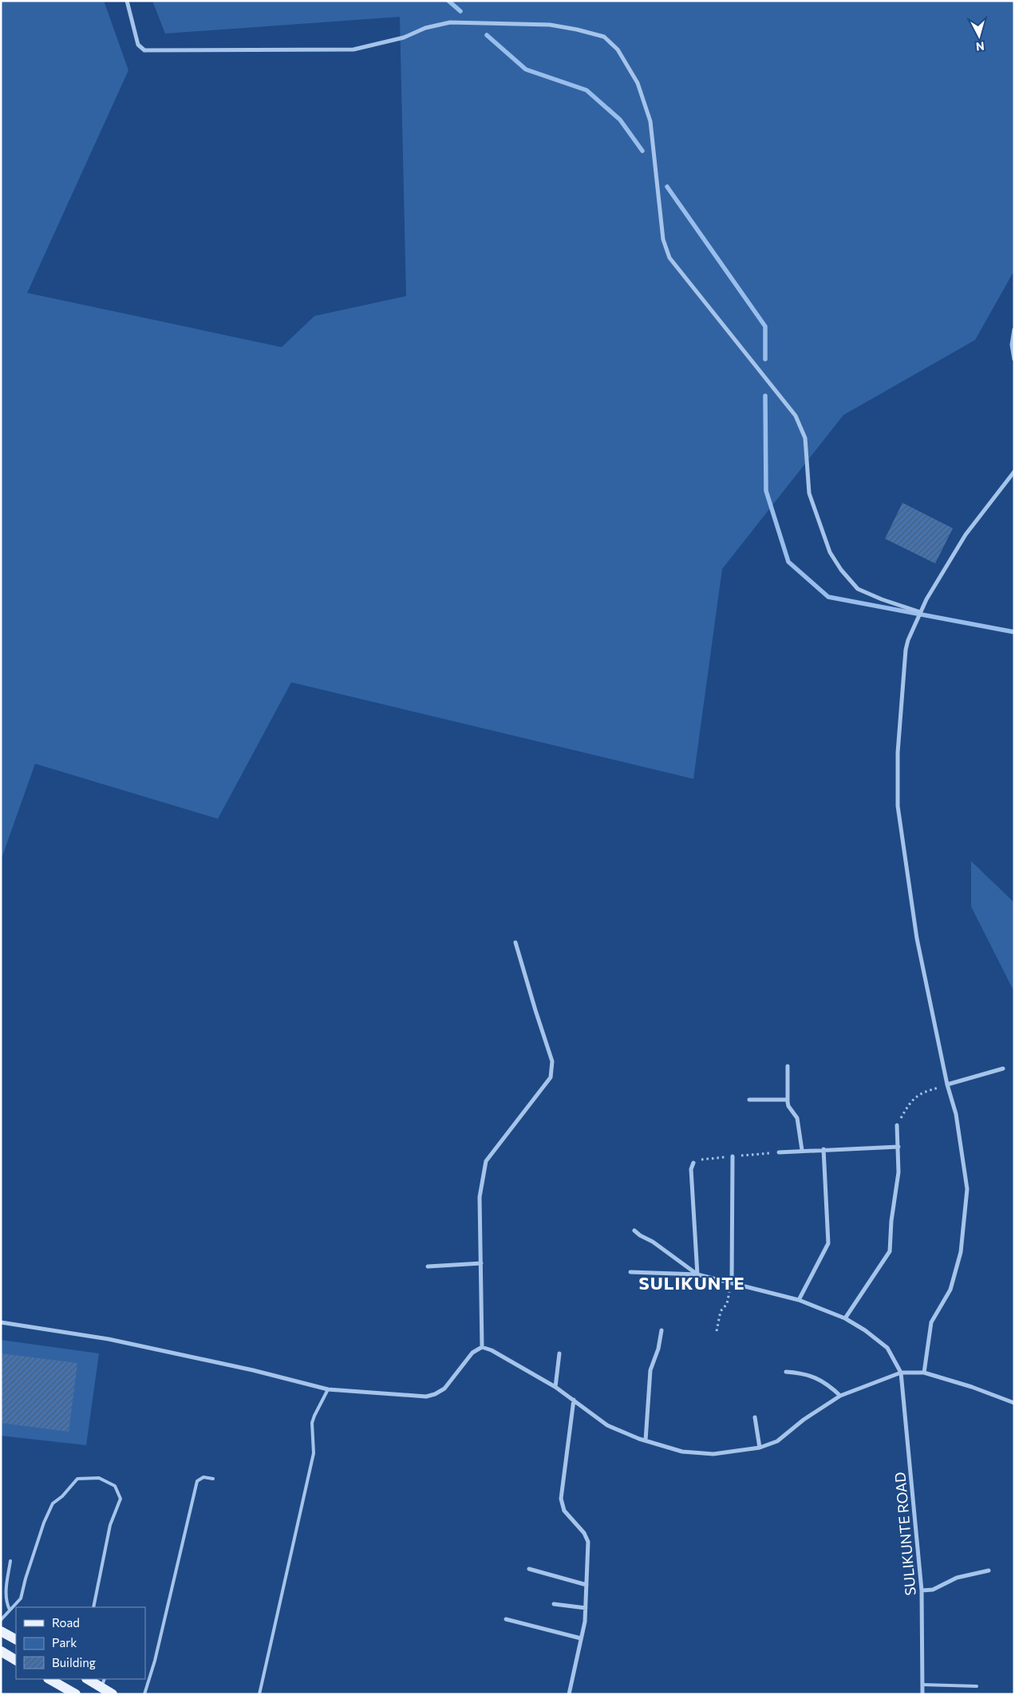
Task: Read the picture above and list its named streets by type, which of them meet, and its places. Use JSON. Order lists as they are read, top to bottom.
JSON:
{
  "streets": {
    "street": ["SULIKUNTE ROAD"]
  },
  "districts": ["SULIKUNTE"],
  "legend": ["Road", "Park", "Building"],
  "north": "bottom"
}
